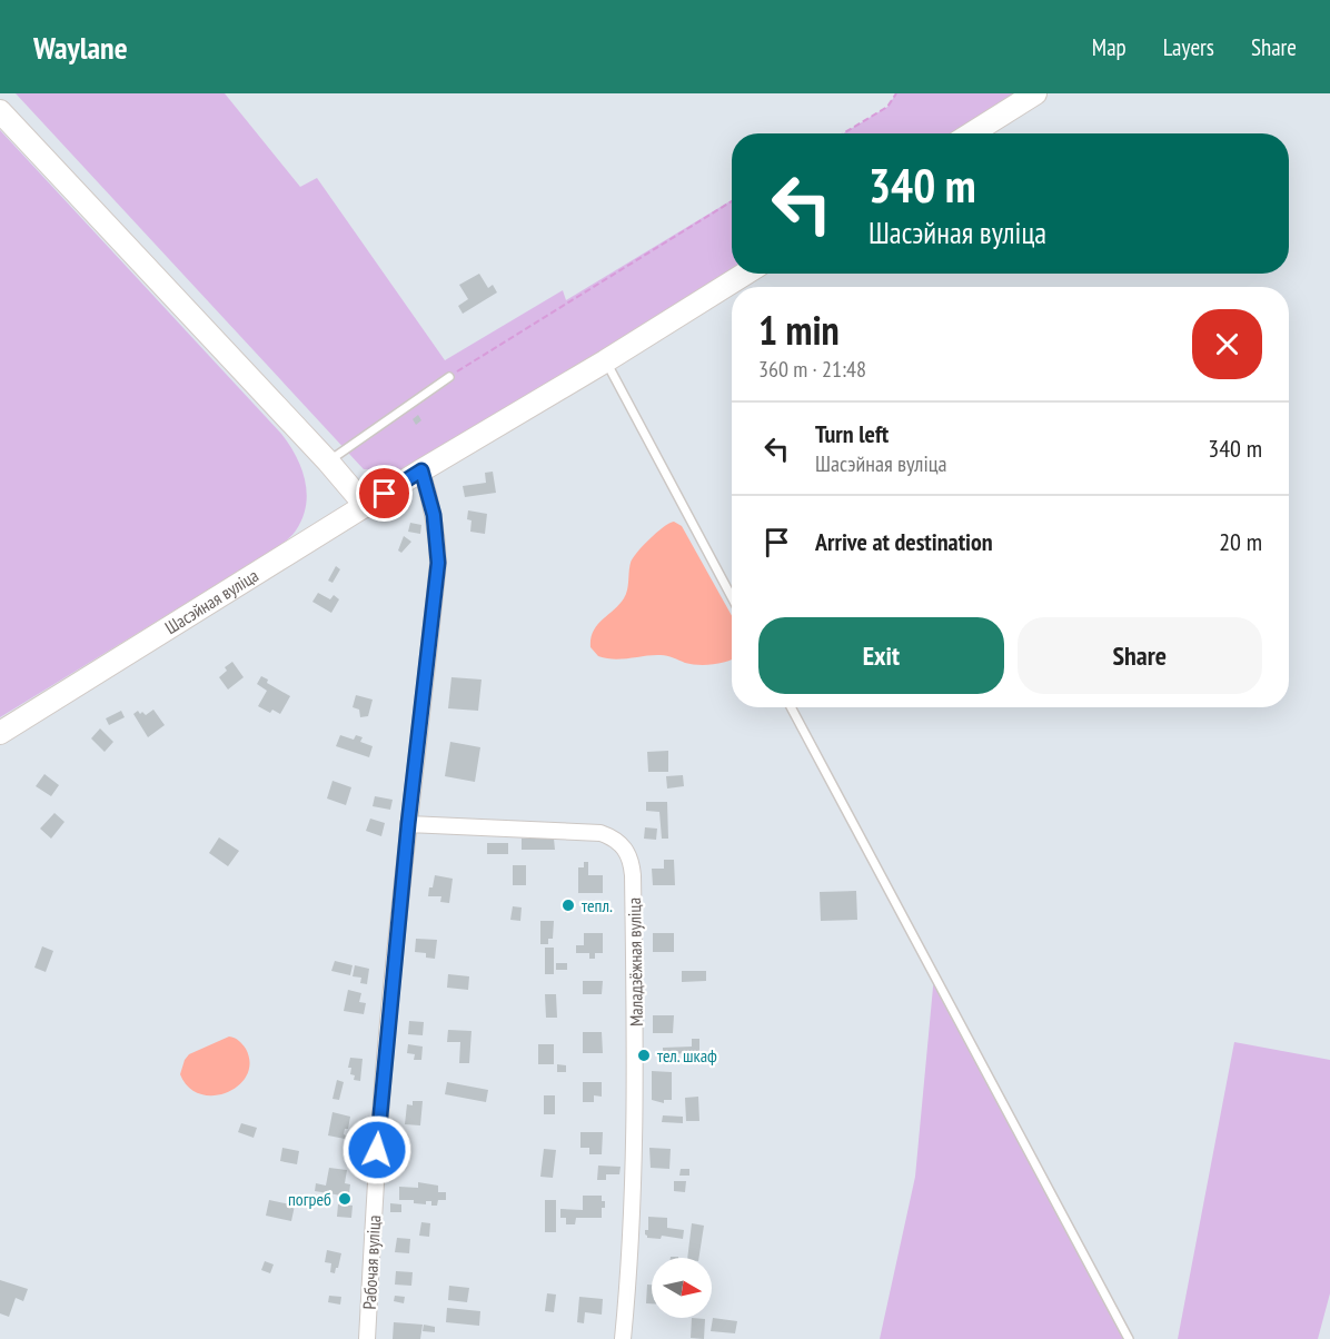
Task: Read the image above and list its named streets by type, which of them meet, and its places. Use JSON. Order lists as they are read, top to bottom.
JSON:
{
  "streets": {
    "main road": ["Шасэйная вуліца"],
    "street": ["Маладзёжная вуліца", "Рабочая вуліца"]
  },
  "crossings": [
    ["Шасэйная вуліца", "Рабочая вуліца"],
    ["Маладзёжная вуліца", "Рабочая вуліца"]
  ],
  "places": ["тепл.", "тел. шкаф", "погреб"],
  "north": "right",
  "page": {
    "header": "Waylane",
    "nav": ["Map", "Layers", "Share"],
    "turn": ["340 m", "Шасэйная вуліца"],
    "heading": ["1 min", "360 m · 21:48"],
    "list": [
      {
        "name": "Turn left",
        "note": "Шасэйная вуліца",
        "value": "340 m"
      },
      {
        "name": "Arrive at destination",
        "value": "20 m"
      }
    ],
    "buttons": ["Exit", "Share"]
  }
}
